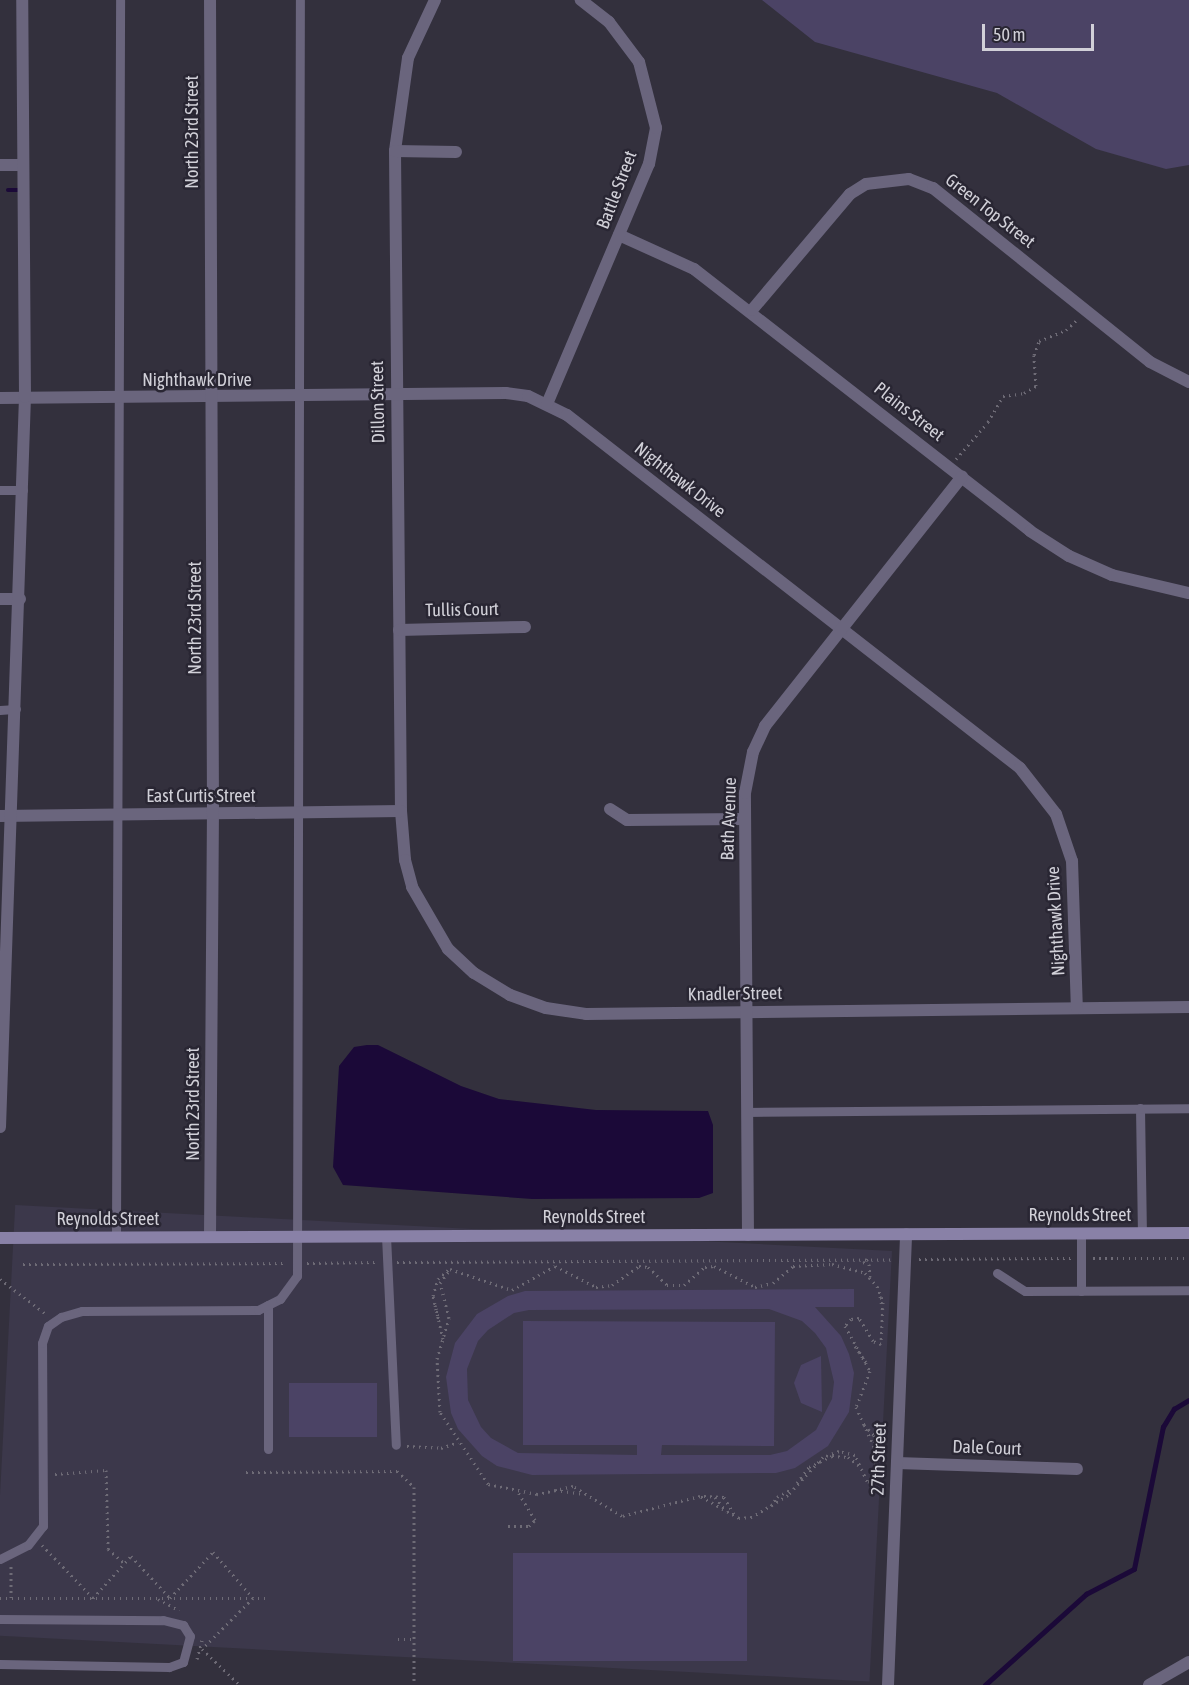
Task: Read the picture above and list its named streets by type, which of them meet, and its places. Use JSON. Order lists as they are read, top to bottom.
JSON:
{
  "streets": {
    "main road": ["Reynolds Street"],
    "street": [
      "North 23rd Street",
      "Battle Street",
      "Green Top Street",
      "Nighthawk Drive",
      "Dillon Street",
      "Plains Street",
      "Tullis Court",
      "East Curtis Street",
      "Bath Avenue",
      "Knadler Street",
      "Dale Court",
      "27th Street"
    ]
  },
  "crossings": [
    ["North 23rd Street", "Nighthawk Drive"],
    ["North 23rd Street", "East Curtis Street"],
    ["North 23rd Street", "Reynolds Street"],
    ["Battle Street", "Nighthawk Drive"],
    ["Battle Street", "Plains Street"],
    ["Green Top Street", "Plains Street"],
    ["Nighthawk Drive", "Dillon Street"],
    ["Nighthawk Drive", "Bath Avenue"],
    ["Nighthawk Drive", "Knadler Street"],
    ["Dillon Street", "Tullis Court"],
    ["Dillon Street", "East Curtis Street"],
    ["Dillon Street", "Knadler Street"],
    ["Plains Street", "Bath Avenue"],
    ["East Curtis Street", "Knadler Street"],
    ["Bath Avenue", "Knadler Street"],
    ["Bath Avenue", "Reynolds Street"],
    ["Reynolds Street", "27th Street"],
    ["Dale Court", "27th Street"]
  ],
  "scale_bar": "50 m"
}
